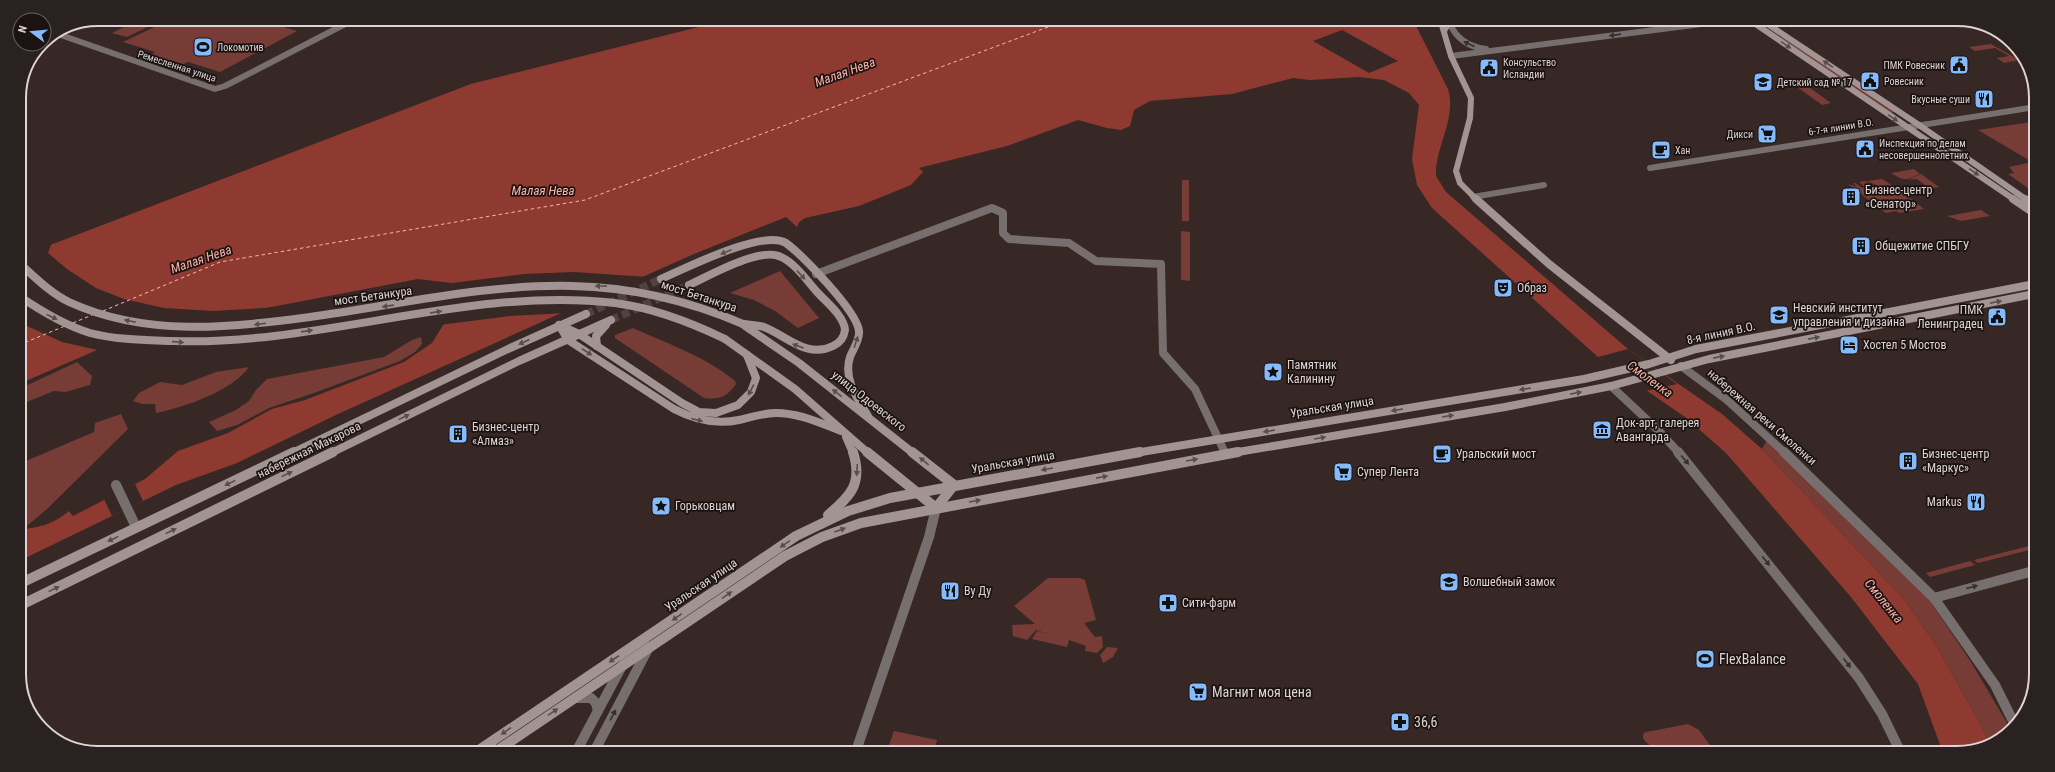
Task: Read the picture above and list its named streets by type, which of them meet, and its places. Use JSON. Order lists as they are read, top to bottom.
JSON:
{
  "streets": {
    "main road": [
      "мост Бетанкура",
      "8-я линия В.О.",
      "улица Одоевского",
      "Уральская улица",
      "набережная реки Смоленки",
      "набережная Макарова"
    ],
    "street": ["Ремесленная улица", "6-7-я линии В.О."]
  },
  "crossings": [
    ["мост Бетанкура", "улица Одоевского"],
    ["8-я линия В.О.", "Уральская улица"],
    ["8-я линия В.О.", "набережная реки Смоленки"],
    ["улица Одоевского", "Уральская улица"],
    ["Уральская улица", "набережная реки Смоленки"]
  ],
  "water": ["Малая Нева", "Смоленка"],
  "places": {
    "sports": ["Локомотив", "FlexBalance"],
    "public building": [
      "ПМК Ровесник",
      "Консульство Исландии",
      "Ровесник",
      "Инспекция по делам несовершеннолетних",
      "ПМК Ленинградец"
    ],
    "school or university": ["Детский сад № 17", "Невский институт управления и дизайна", "Волшебный замок"],
    "restaurant": ["Вкусные суши", "Markus", "Ву Ду"],
    "supermarket": ["Дикси", "Супер Лента", "Магнит моя цена"],
    "cafe": ["Хан", "Уральский мост"],
    "building": [
      "Бизнес-центр «Сенатор»",
      "Общежитие СПБГУ",
      "Бизнес-центр «Алмаз»",
      "Бизнес-центр «Маркус»"
    ],
    "theatre": ["Образ"],
    "hotel": ["Хостел 5 Мостов"],
    "place": ["Памятник Калинину", "Горьковцам"],
    "museum": ["Док-арт, галерея Авангарда"],
    "pharmacy": ["Сити-фарм", "36,6"]
  },
  "north": "left"
}
